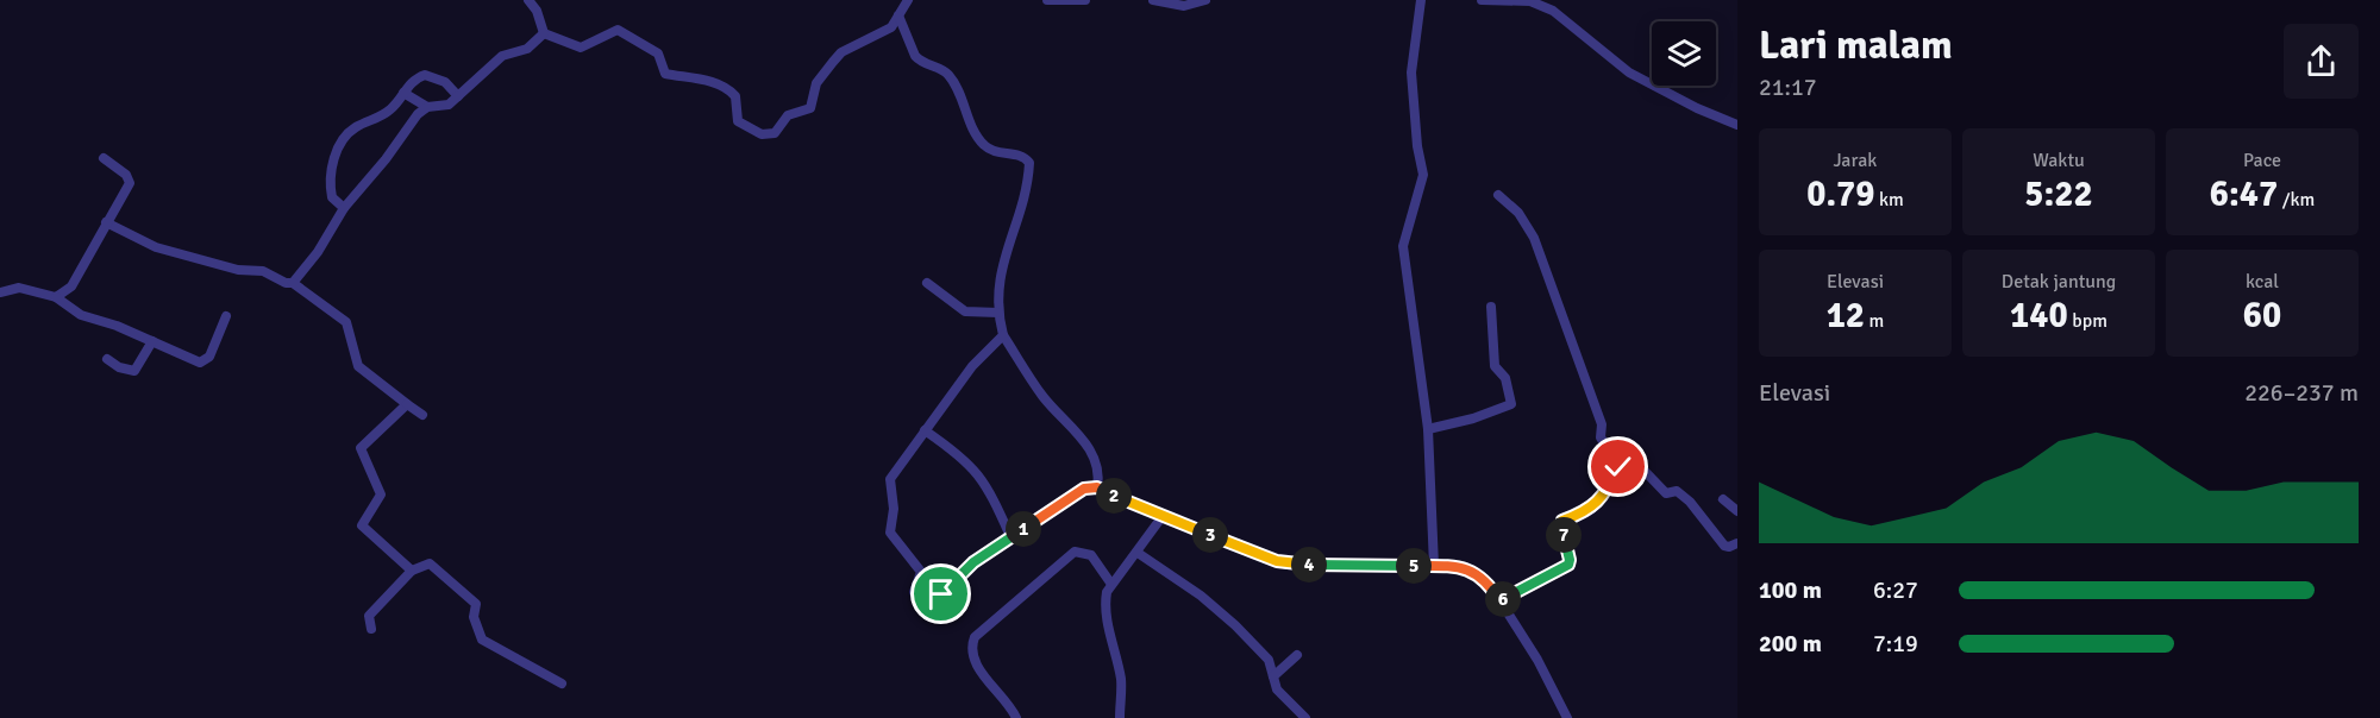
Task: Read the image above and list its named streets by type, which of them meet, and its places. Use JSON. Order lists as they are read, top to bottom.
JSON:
{
  "page": {
    "heading": ["Lari malam", "21:17"],
    "stats": [
      ["Jarak", "0.79 km"],
      ["Waktu", "5:22"],
      ["Pace", "6:47 /km"],
      ["Elevasi", "12 m"],
      ["Detak jantung", "140 bpm"],
      ["kcal", "60"]
    ],
    "chart": ["Elevasi", "226–237 m"],
    "pins": [
      "2",
      "1",
      "3",
      "7",
      "4",
      "5",
      "6"
    ],
    "list": [
      {
        "name": "100 m",
        "note": "6:27"
      },
      {
        "name": "200 m",
        "note": "7:19"
      }
    ]
  }
}
